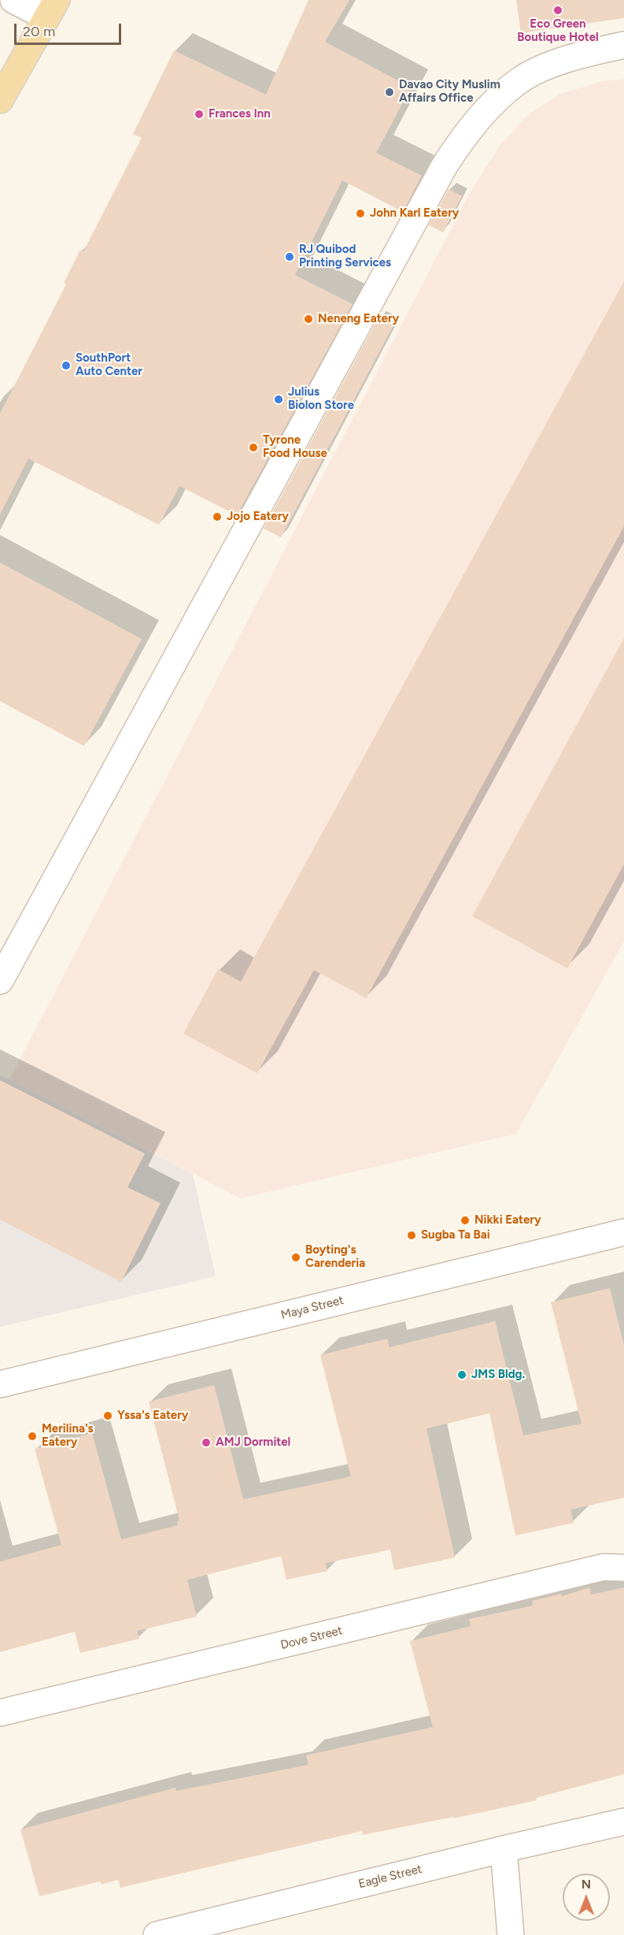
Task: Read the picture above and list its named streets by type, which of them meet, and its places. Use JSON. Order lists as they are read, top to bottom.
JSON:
{
  "streets": {
    "street": ["Maya Street", "Dove Street", "Eagle Street"]
  },
  "places": [
    "Eco Green Boutique Hotel",
    "Davao City Muslim Affairs Office",
    "Frances Inn",
    "John Karl Eatery",
    "RJ Quibod Printing Services",
    "Neneng Eatery",
    "SouthPort Auto Center",
    "Julius Biolon Store",
    "Tyrone Food House",
    "Jojo Eatery",
    "Nikki Eatery",
    "Sugba Ta Bai",
    "Boyting's Carenderia",
    "JMS Bldg.",
    "Yssa's Eatery",
    "Merilina's Eatery",
    "AMJ Dormitel"
  ],
  "scale_bar": "20 m",
  "north": "top"
}
